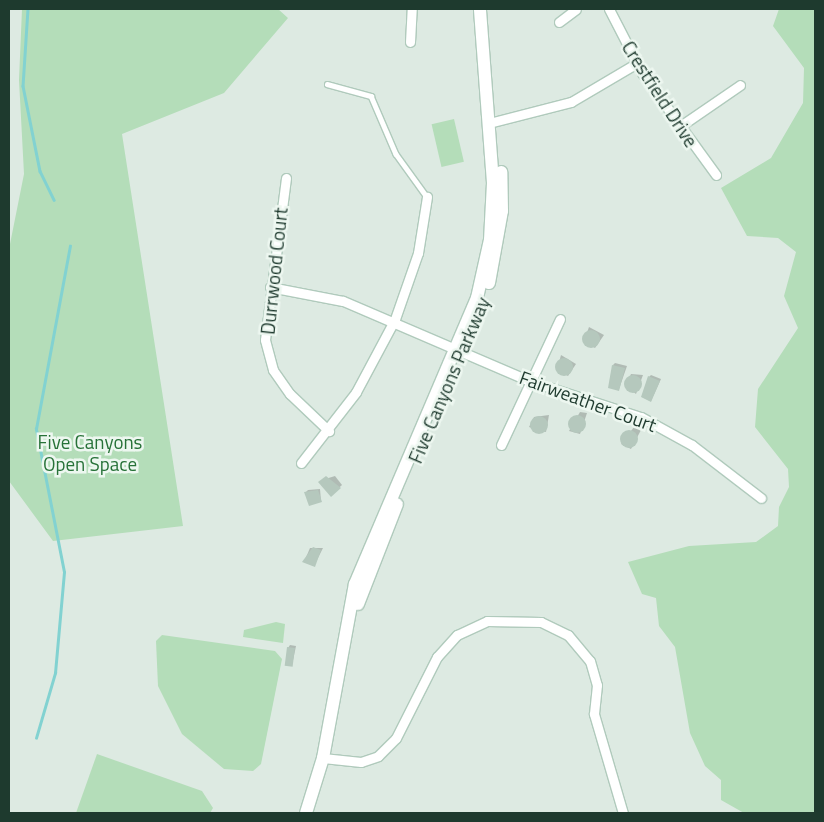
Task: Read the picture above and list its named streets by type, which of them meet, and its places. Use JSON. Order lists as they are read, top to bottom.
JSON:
{
  "streets": {
    "main road": ["Five Canyons Parkway"],
    "street": ["Crestfield Drive", "Durrwood Court", "Fairweather Court"]
  },
  "crossings": [
    ["Durrwood Court", "Fairweather Court"],
    ["Five Canyons Parkway", "Fairweather Court"]
  ],
  "parks": ["Five Canyons Open Space"]
}
